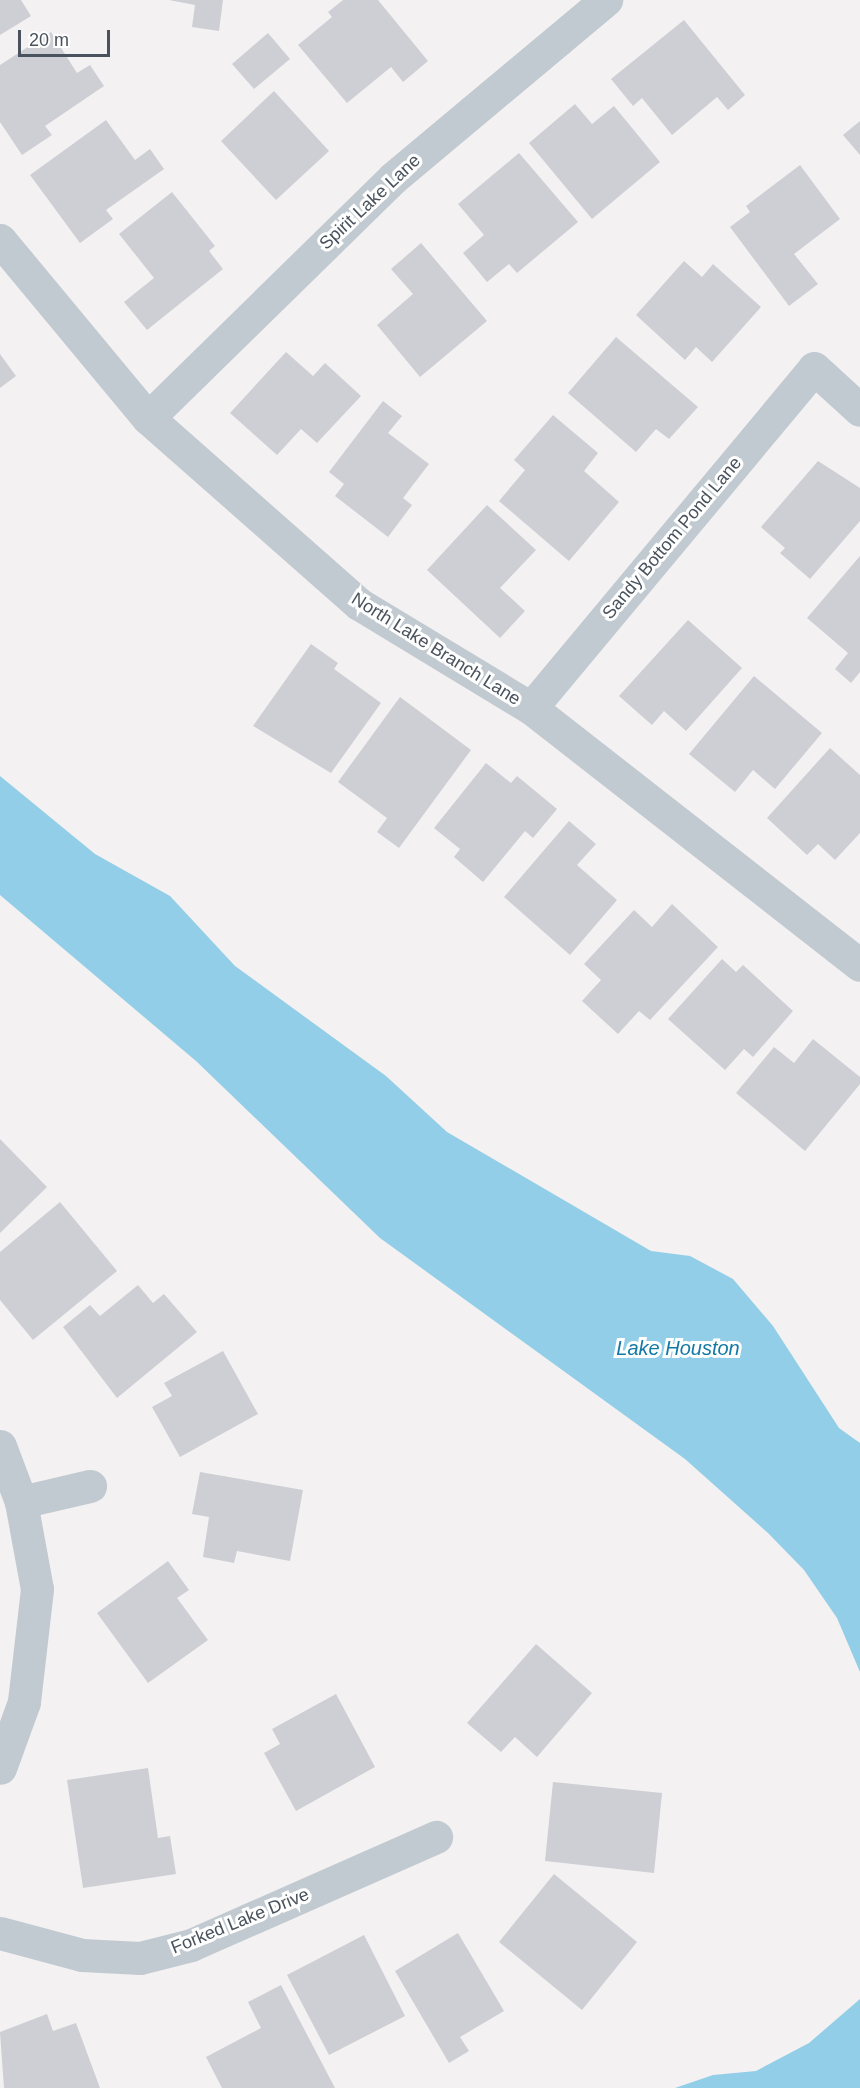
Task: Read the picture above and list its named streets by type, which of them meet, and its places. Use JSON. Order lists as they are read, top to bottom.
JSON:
{
  "streets": {
    "street": [
      "Spirit Lake Lane",
      "Sandy Bottom Pond Lane",
      "North Lake Branch Lane",
      "Forked Lake Drive"
    ]
  },
  "crossings": [
    ["Spirit Lake Lane", "North Lake Branch Lane"],
    ["Sandy Bottom Pond Lane", "North Lake Branch Lane"]
  ],
  "water": ["Lake Houston"],
  "scale_bar": "20 m"
}
